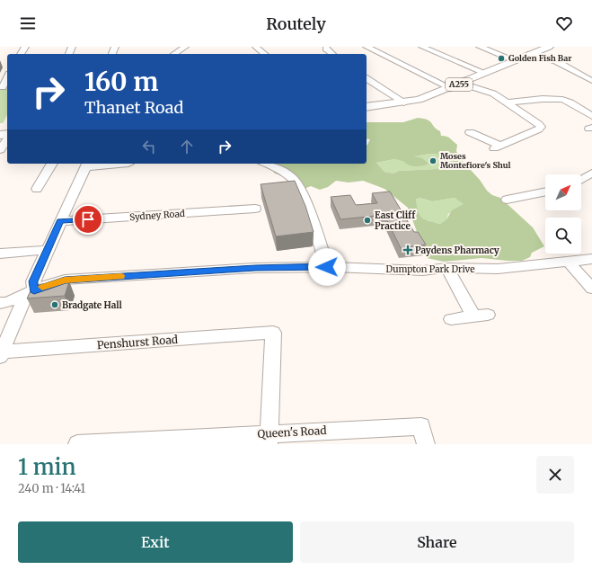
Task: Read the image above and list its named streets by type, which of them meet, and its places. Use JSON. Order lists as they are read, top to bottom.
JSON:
{
  "streets": {
    "main road": ["A255"],
    "street": [
      "Sydney Road",
      "Dumpton Park Drive",
      "Penshurst Road",
      "Queen's Road"
    ]
  },
  "crossings": [
    ["Penshurst Road", "Queen's Road"]
  ],
  "places": {
    "other": [
      "Golden Fish Bar",
      "Moses Montefiore's Shul",
      "East Cliff Practice",
      "Bradgate Hall"
    ],
    "health": ["Paydens Pharmacy"]
  },
  "north": "top right",
  "page": {
    "header": "Routely",
    "turn": ["160 m", "Thanet Road"],
    "heading": ["1 min", "240 m · 14:41"],
    "buttons": ["Exit", "Share"]
  }
}
